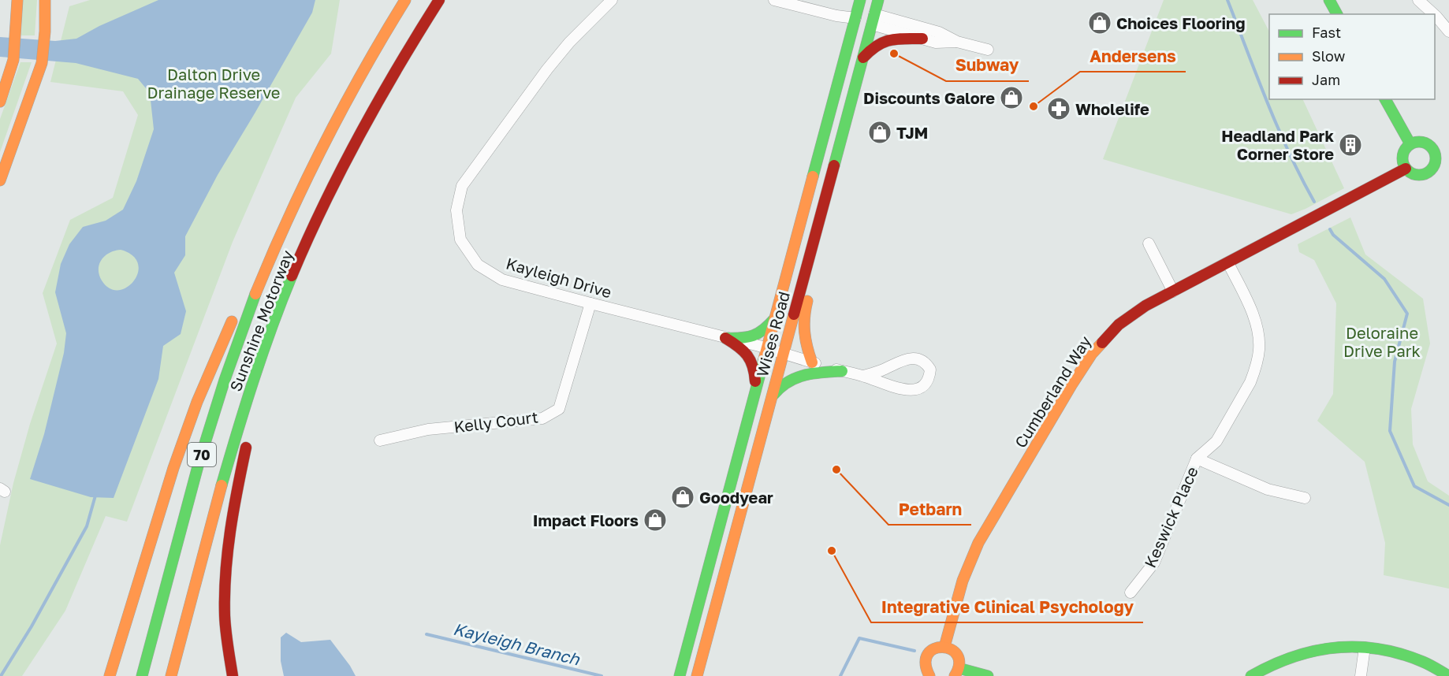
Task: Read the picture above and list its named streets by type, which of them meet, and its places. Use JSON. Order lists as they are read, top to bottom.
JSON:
{
  "streets": {
    "main road": [
      "Sunshine Motorway",
      "Wises Road",
      "Cumberland Way",
      "70"
    ],
    "street": ["Kayleigh Drive", "Kelly Court", "Keswick Place"]
  },
  "crossings": [
    ["Kayleigh Drive", "Wises Road"],
    ["Kayleigh Drive", "Kelly Court"],
    ["Cumberland Way", "Keswick Place"]
  ],
  "water": ["Kayleigh Branch"],
  "parks": ["Dalton Drive Drainage Reserve", "Deloraine Drive Park"],
  "places": {
    "shop": [
      "Choices Flooring",
      "Discounts Galore",
      "TJM",
      "Goodyear",
      "Impact Floors"
    ],
    "other": [
      "Subway",
      "Andersens",
      "Petbarn",
      "Integrative Clinical Psychology"
    ],
    "pharmacy": ["Wholelife"],
    "building": ["Headland Park Corner Store"]
  },
  "legend": ["Fast", "Slow", "Jam"]
}
